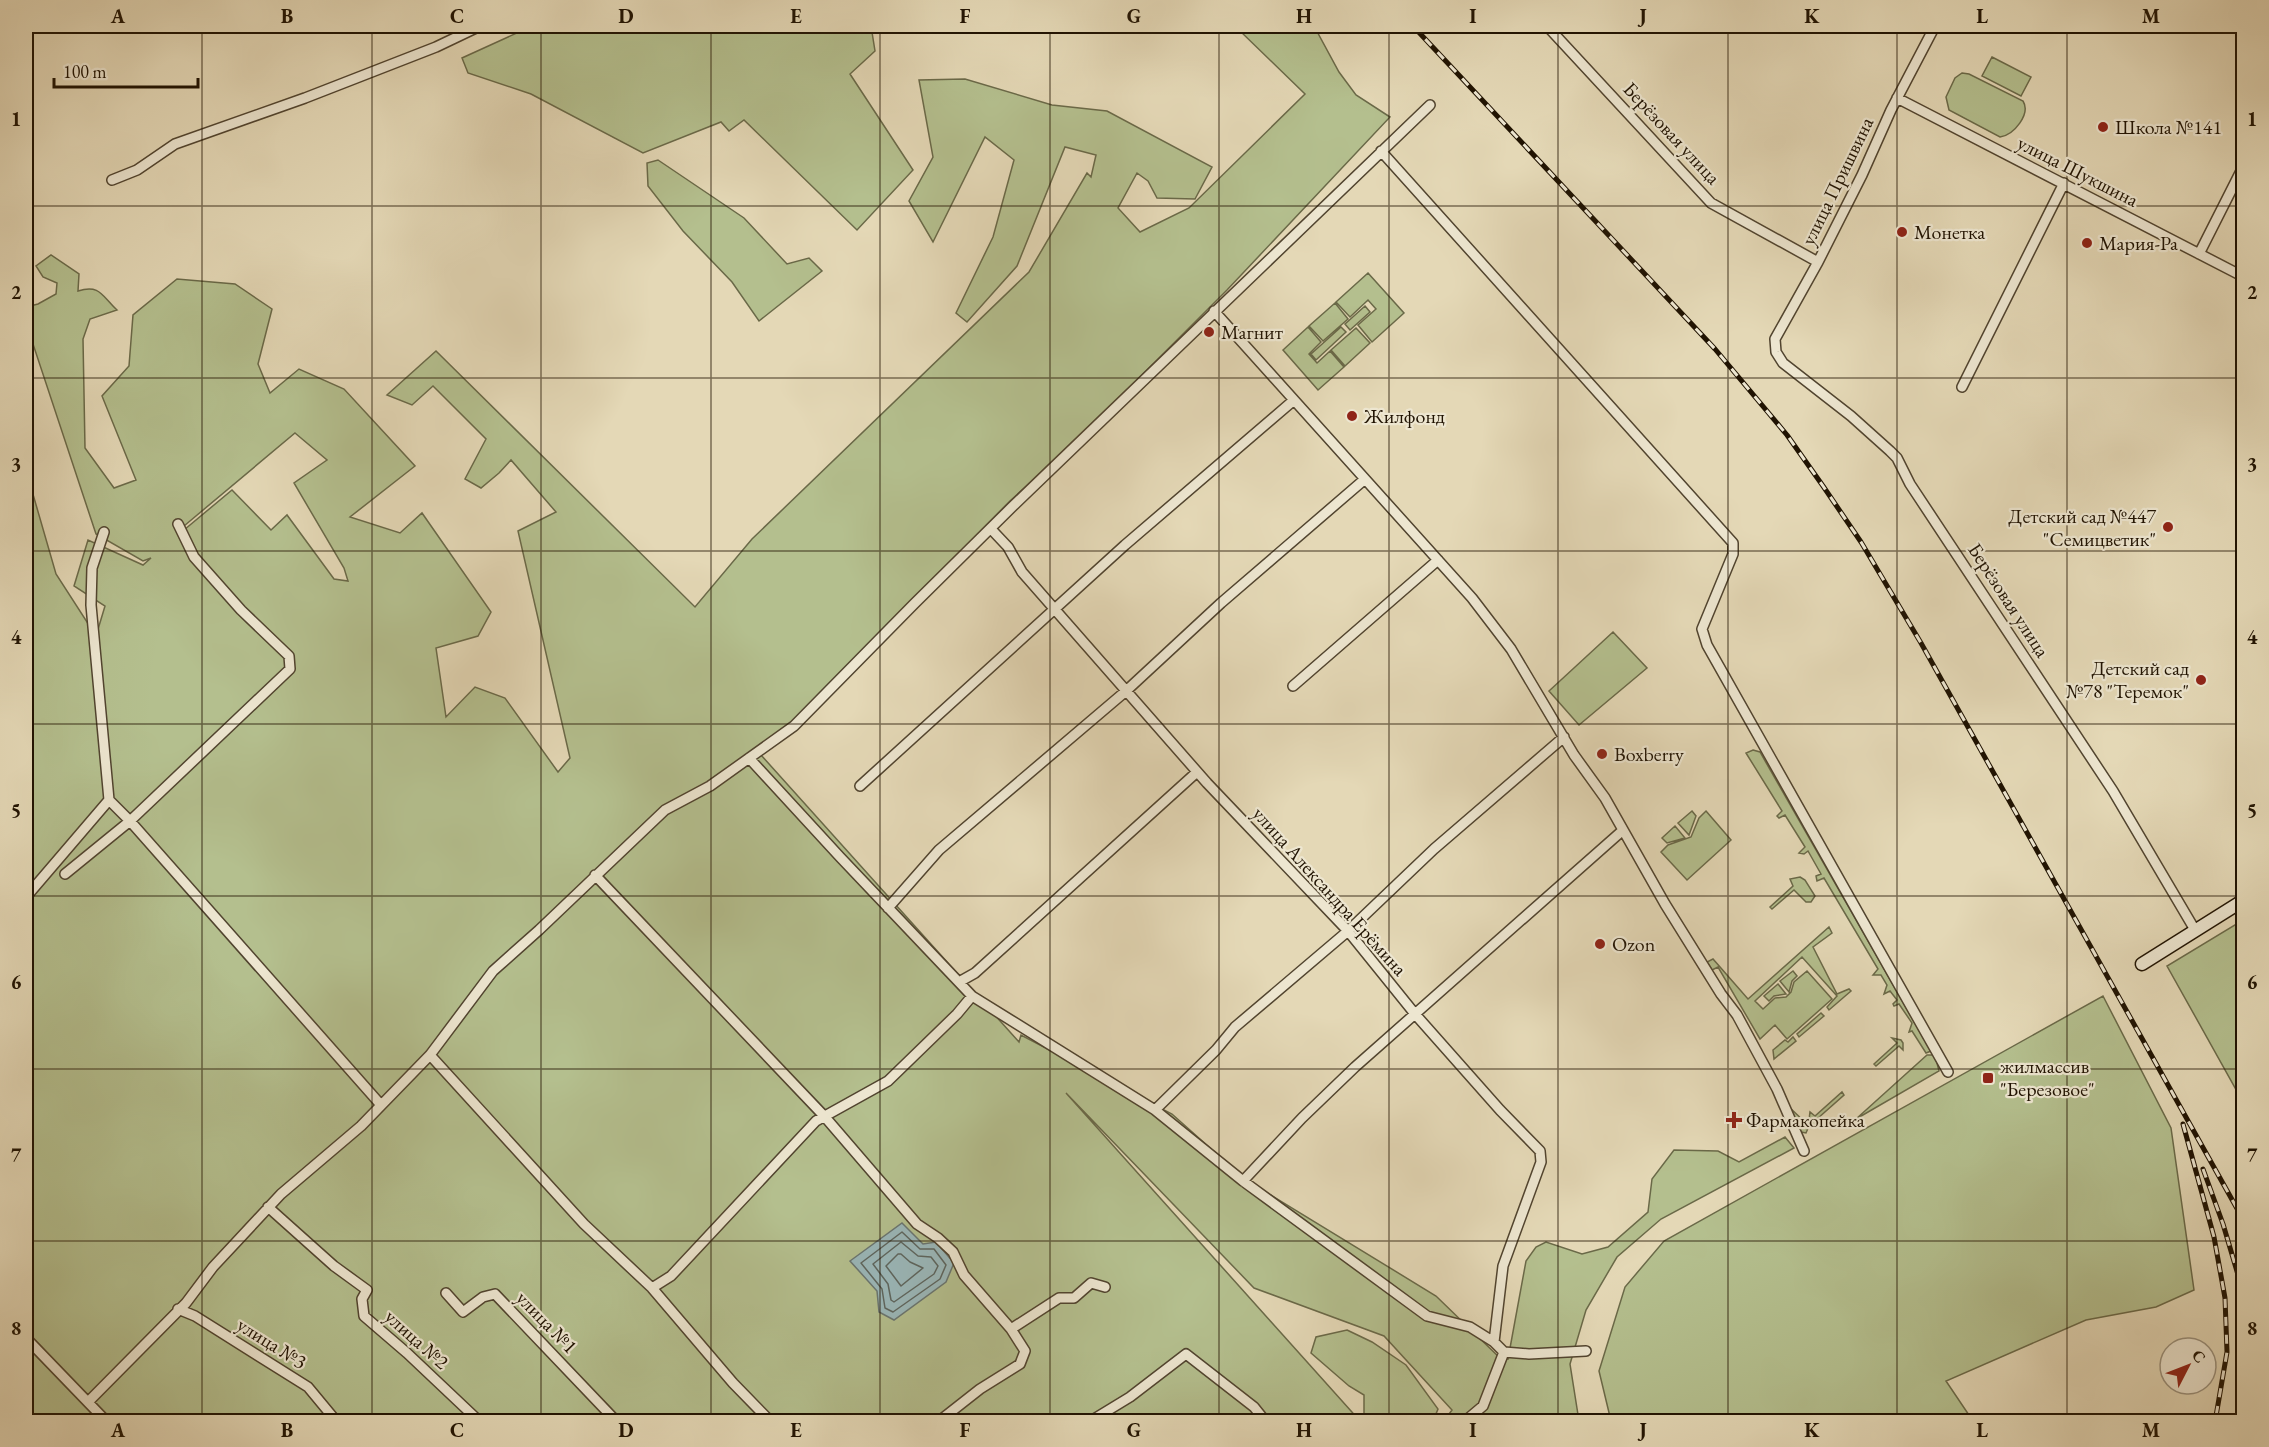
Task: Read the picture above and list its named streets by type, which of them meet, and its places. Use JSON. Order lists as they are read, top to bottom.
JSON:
{
  "streets": {
    "street": [
      "Берёзовая улица",
      "улица Шукшина",
      "улица Пришвина",
      "улица Александра Ерёмина",
      "улица №1",
      "улица №2",
      "улица №3"
    ]
  },
  "crossings": [
    ["Берёзовая улица", "улица Пришвина"],
    ["улица Шукшина", "улица Пришвина"]
  ],
  "places": {
    "other": [
      "Школа №141",
      "Монетка",
      "Мария-Ра",
      "Магнит",
      "Жилфонд",
      "Детский сад №447 \"Семицветик\"",
      "Детский сад №78 \"Теремок\"",
      "Boxberry",
      "Ozon"
    ],
    "transit": ["жилмассив \"Березовое\""],
    "health": ["Фармакопейка"]
  },
  "scale_bar": "100 m",
  "north": "top right",
  "grid": {
    "columns": [
      "A",
      "B",
      "C",
      "D",
      "E",
      "F",
      "G",
      "H",
      "I",
      "J",
      "K",
      "L",
      "M"
    ],
    "rows": [
      "1",
      "2",
      "3",
      "4",
      "5",
      "6",
      "7",
      "8"
    ]
  }
}
